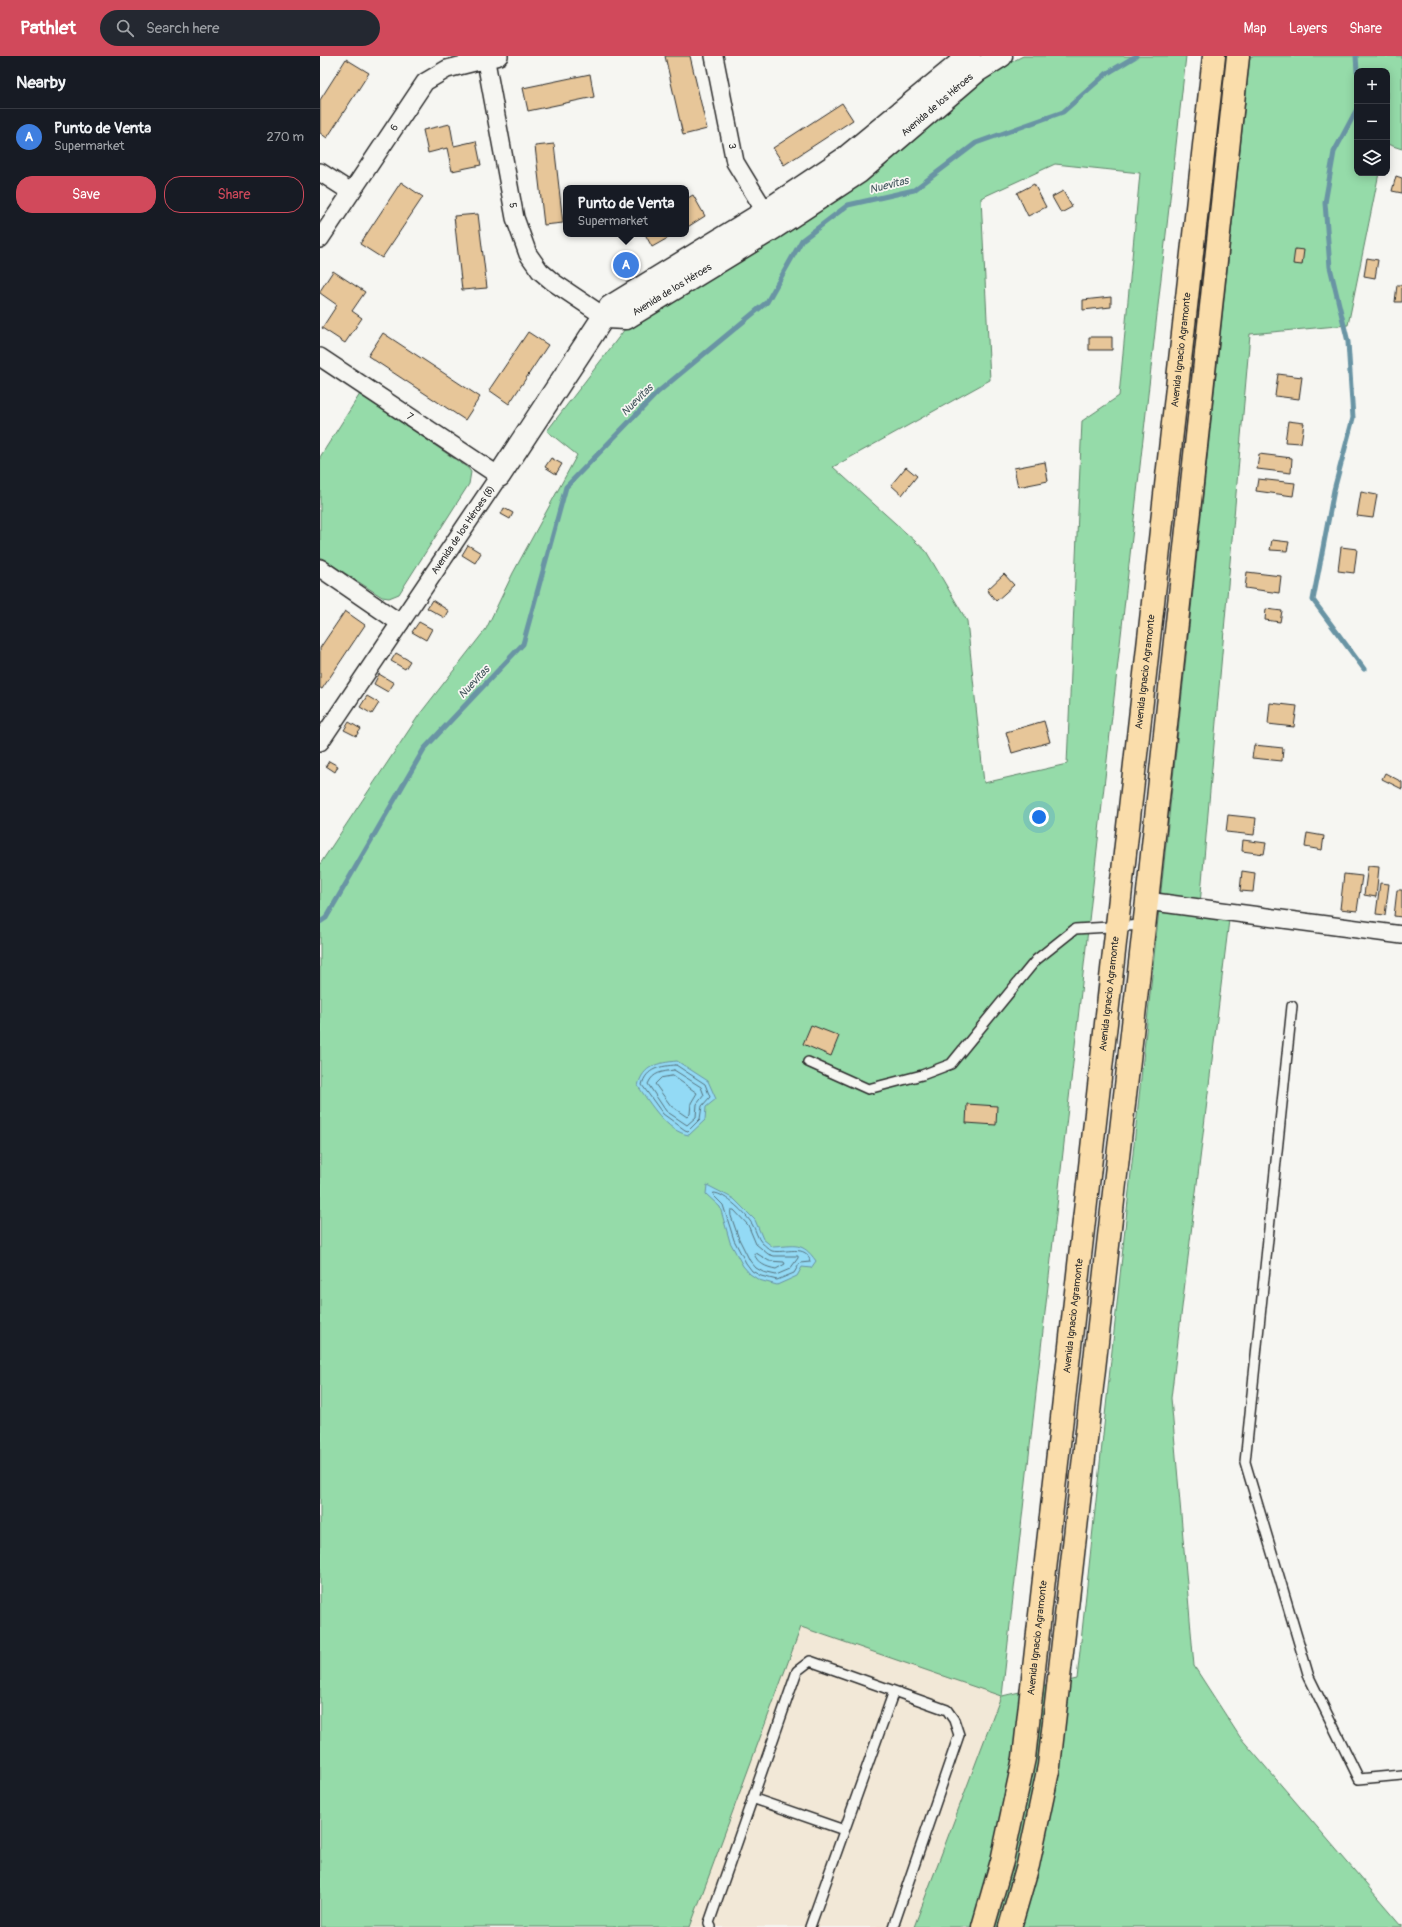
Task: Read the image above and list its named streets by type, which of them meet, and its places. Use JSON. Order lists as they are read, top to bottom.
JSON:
{
  "streets": {
    "main road": ["Avenida Ignacio Agramonte"],
    "street": [
      "Avenida de los Héroes",
      "6",
      "3",
      "5",
      "7",
      "Avenida de los Héroes (8)"
    ]
  },
  "crossings": [
    ["Avenida de los Héroes", "3"],
    ["Avenida de los Héroes", "5"],
    ["Avenida de los Héroes", "Avenida de los Héroes (8)"],
    ["6", "5"],
    ["5", "Avenida de los Héroes (8)"],
    ["7", "Avenida de los Héroes (8)"]
  ],
  "water": ["Nuevitas"],
  "page": {
    "header": "Pathlet",
    "search": "Search here",
    "nav": ["Map", "Layers", "Share"],
    "heading": "Nearby",
    "map_buttons": ["+", "−"],
    "list": [
      {
        "mark": "A",
        "name": "Punto de Venta",
        "note": "Supermarket",
        "value": "270 m"
      }
    ],
    "buttons": ["Save", "Share"],
    "popup": ["Punto de Venta", "Supermarket"],
    "pins": "A"
  }
}
